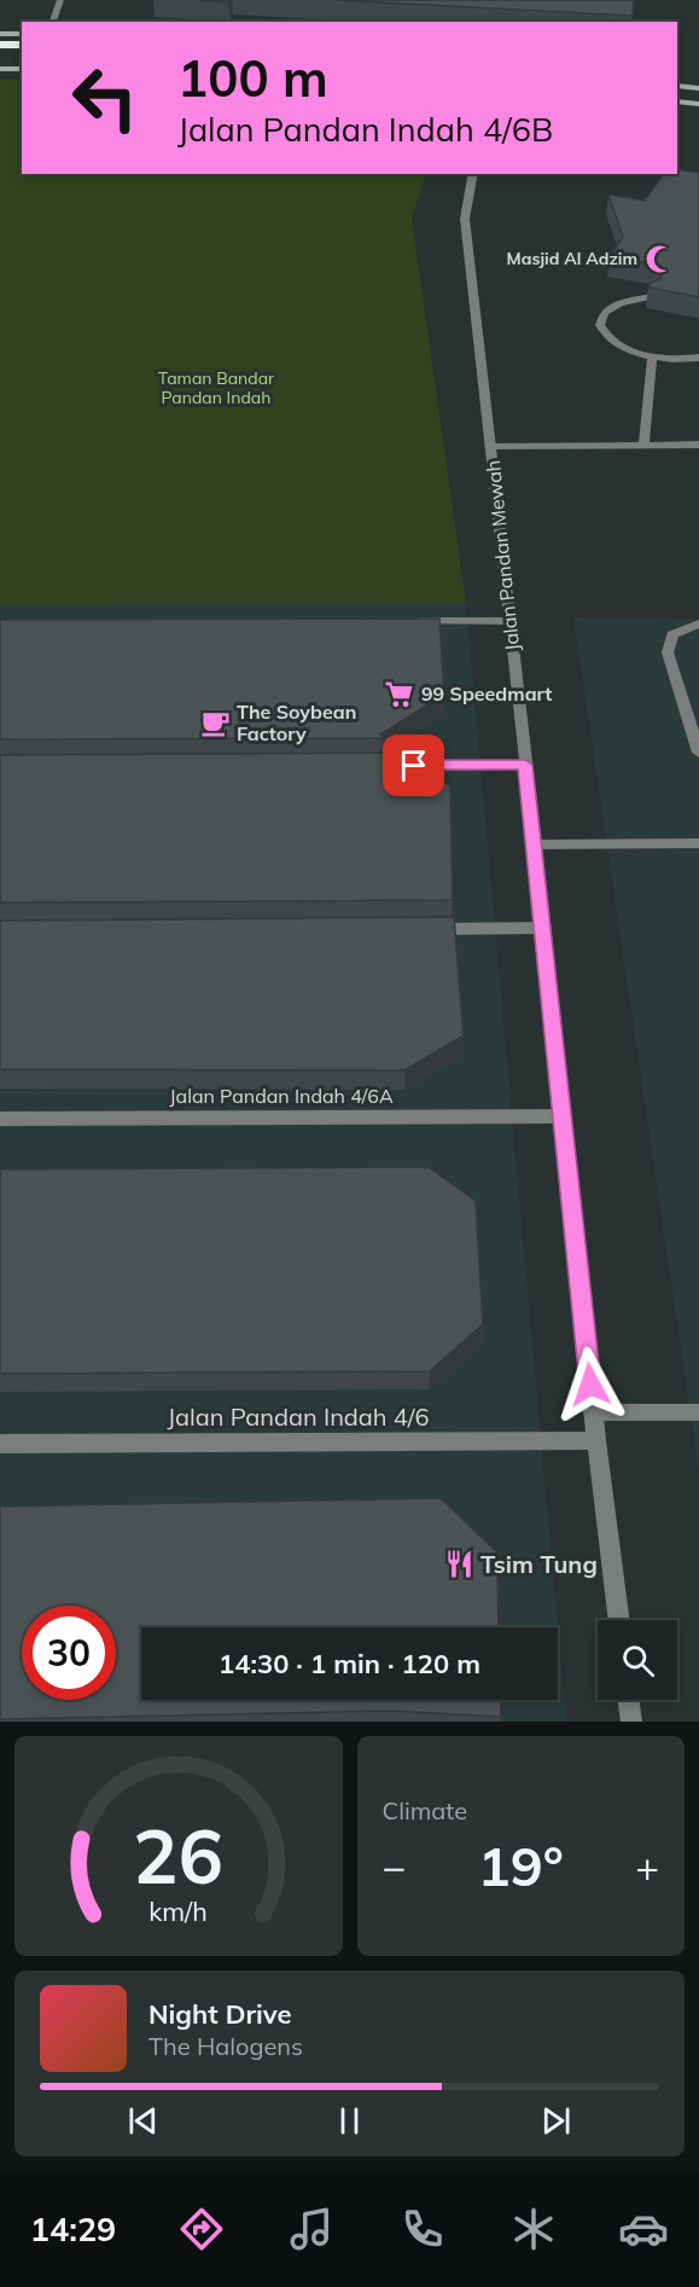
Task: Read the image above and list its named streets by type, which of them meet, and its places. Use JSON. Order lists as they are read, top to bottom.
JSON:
{
  "streets": {
    "street": ["Jalan Pandan Mewah", "Jalan Pandan Indah 4/6A", "Jalan Pandan Indah 4/6"]
  },
  "crossings": [
    ["Jalan Pandan Mewah", "Jalan Pandan Indah 4/6A"],
    ["Jalan Pandan Mewah", "Jalan Pandan Indah 4/6"]
  ],
  "parks": ["Taman Bandar Pandan Indah"],
  "places": {
    "mosque": ["Masjid Al Adzim"],
    "supermarket": ["99 Speedmart"],
    "cafe": ["The Soybean Factory"],
    "restaurant": ["Tsim Tung"]
  },
  "page": {
    "turn": ["100 m", "Jalan Pandan Indah 4/6B"],
    "limit": "30",
    "trip": "14:30 · 1 min · 120 m",
    "tile": "Climate",
    "heat": ["−", "19°", "+"],
    "song": ["Night Drive", "The Halogens"],
    "tabs": "14:29",
    "gauge": ["26", "km/h"]
  }
}
